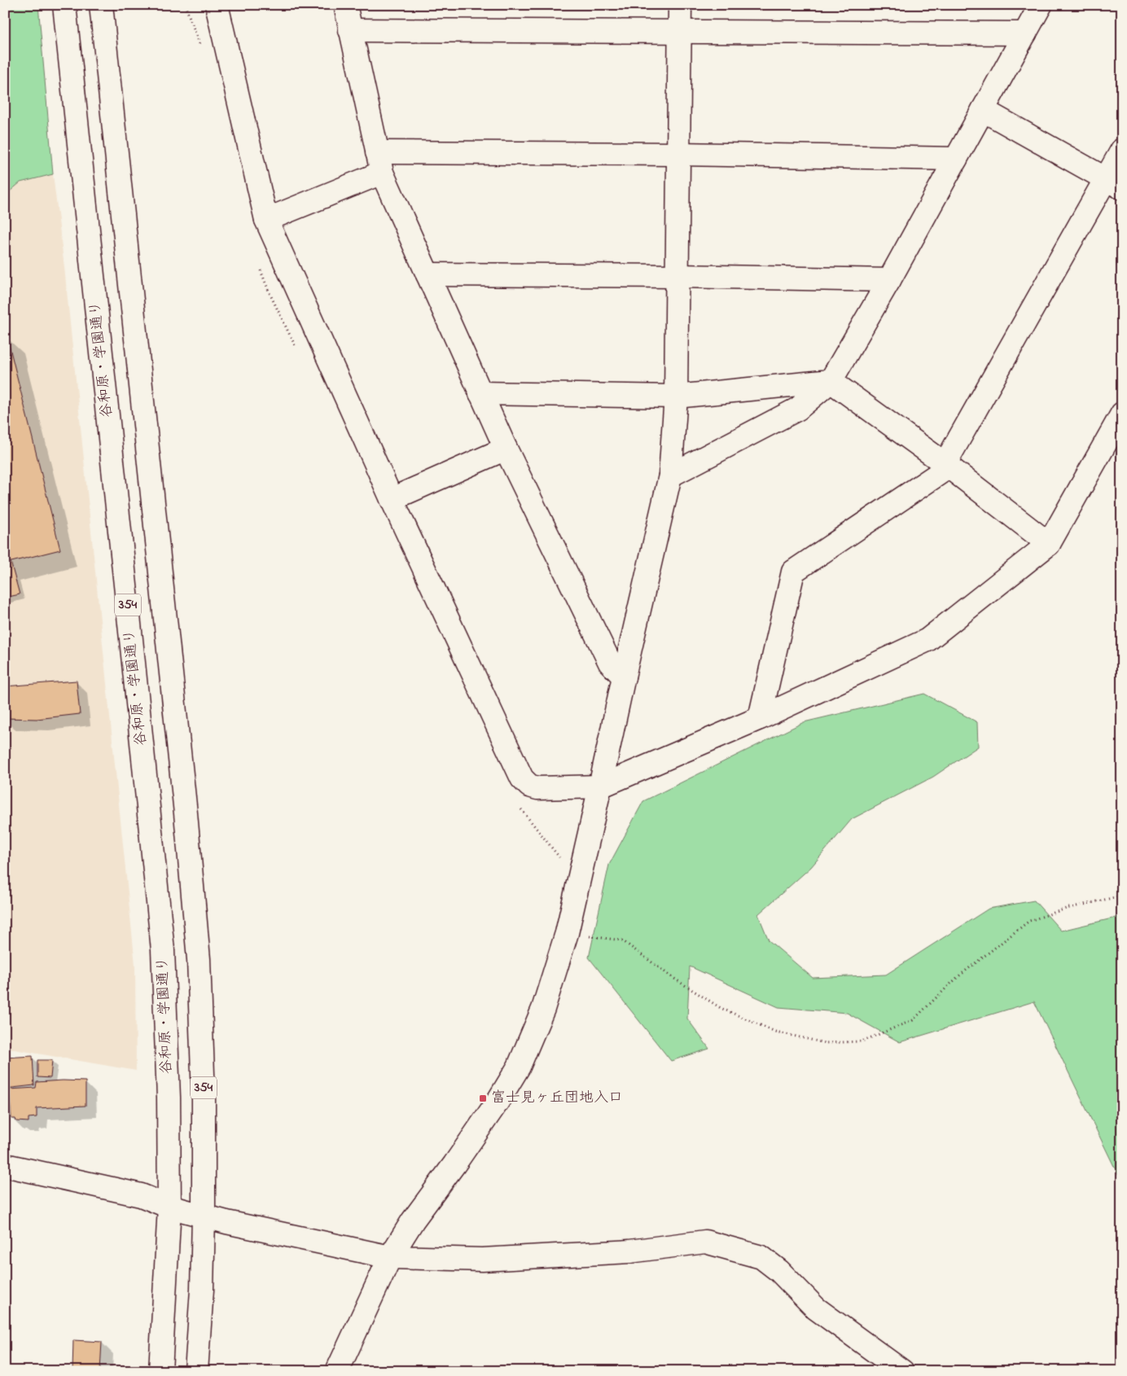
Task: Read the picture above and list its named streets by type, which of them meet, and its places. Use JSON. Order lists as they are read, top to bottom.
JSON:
{
  "streets": {
    "main road": ["谷和原・学園通り", "354"]
  },
  "places": {
    "transit": ["富士見ヶ丘団地入口"]
  }
}
